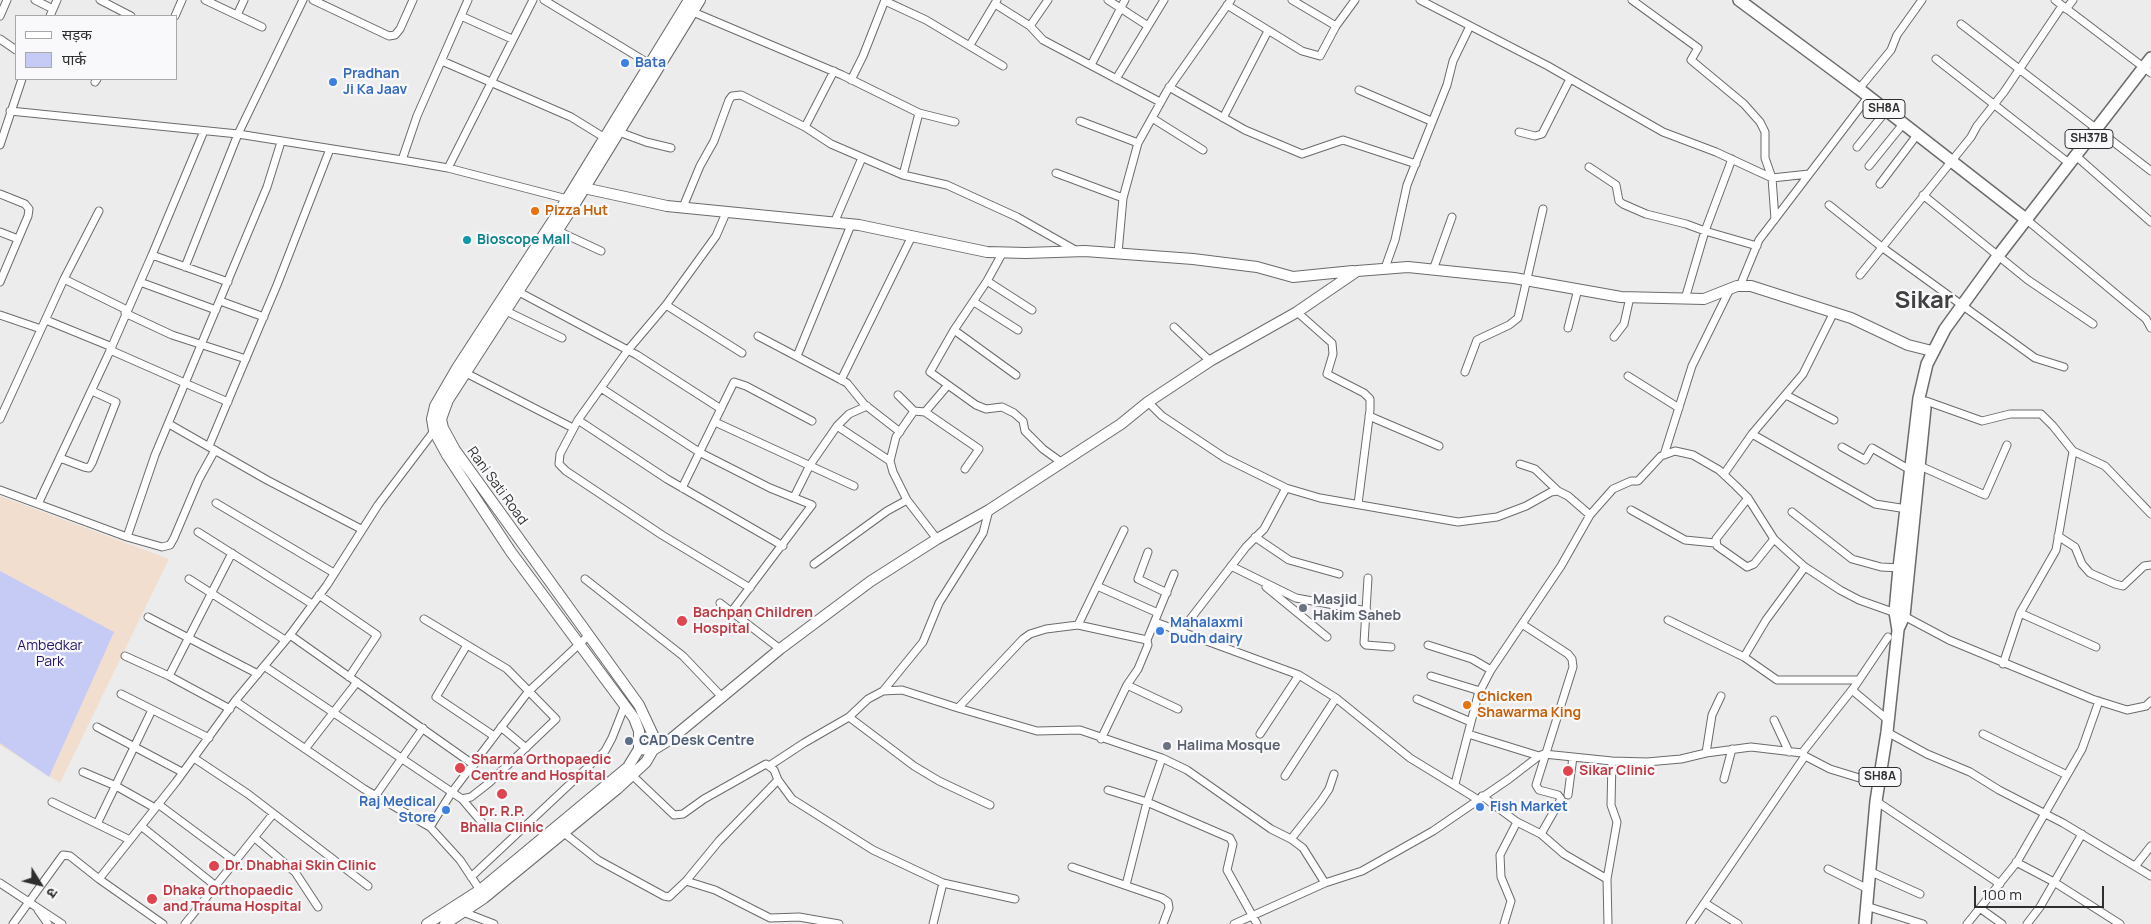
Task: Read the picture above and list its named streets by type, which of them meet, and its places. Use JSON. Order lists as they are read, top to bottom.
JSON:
{
  "streets": {
    "main road": ["SH8A", "SH37B"],
    "street": ["Rani Sati Road"]
  },
  "crossings": [
    ["SH8A", "SH37B"]
  ],
  "districts": ["Sikar"],
  "parks": ["Ambedkar Park"],
  "places": [
    "Bata",
    "Pradhan Ji Ka Jaav",
    "Pizza Hut",
    "Bioscope Mall",
    "Masjid Hakim Saheb",
    "Bachpan Children Hospital",
    "Mahalaxmi Dudh dairy",
    "Chicken Shawarma King",
    "CAD Desk Centre",
    "Halima Mosque",
    "Sharma Orthopaedic Centre and Hospital",
    "Sikar Clinic",
    "Dr. R.P. Bhalla Clinic",
    "Fish Market",
    "Raj Medical Store",
    "Dr. Dhabhai Skin Clinic",
    "Dhaka Orthopaedic and Trauma Hospital"
  ],
  "legend": ["सड़क", "पार्क"],
  "scale_bar": "100 m",
  "north": "bottom right"
}
